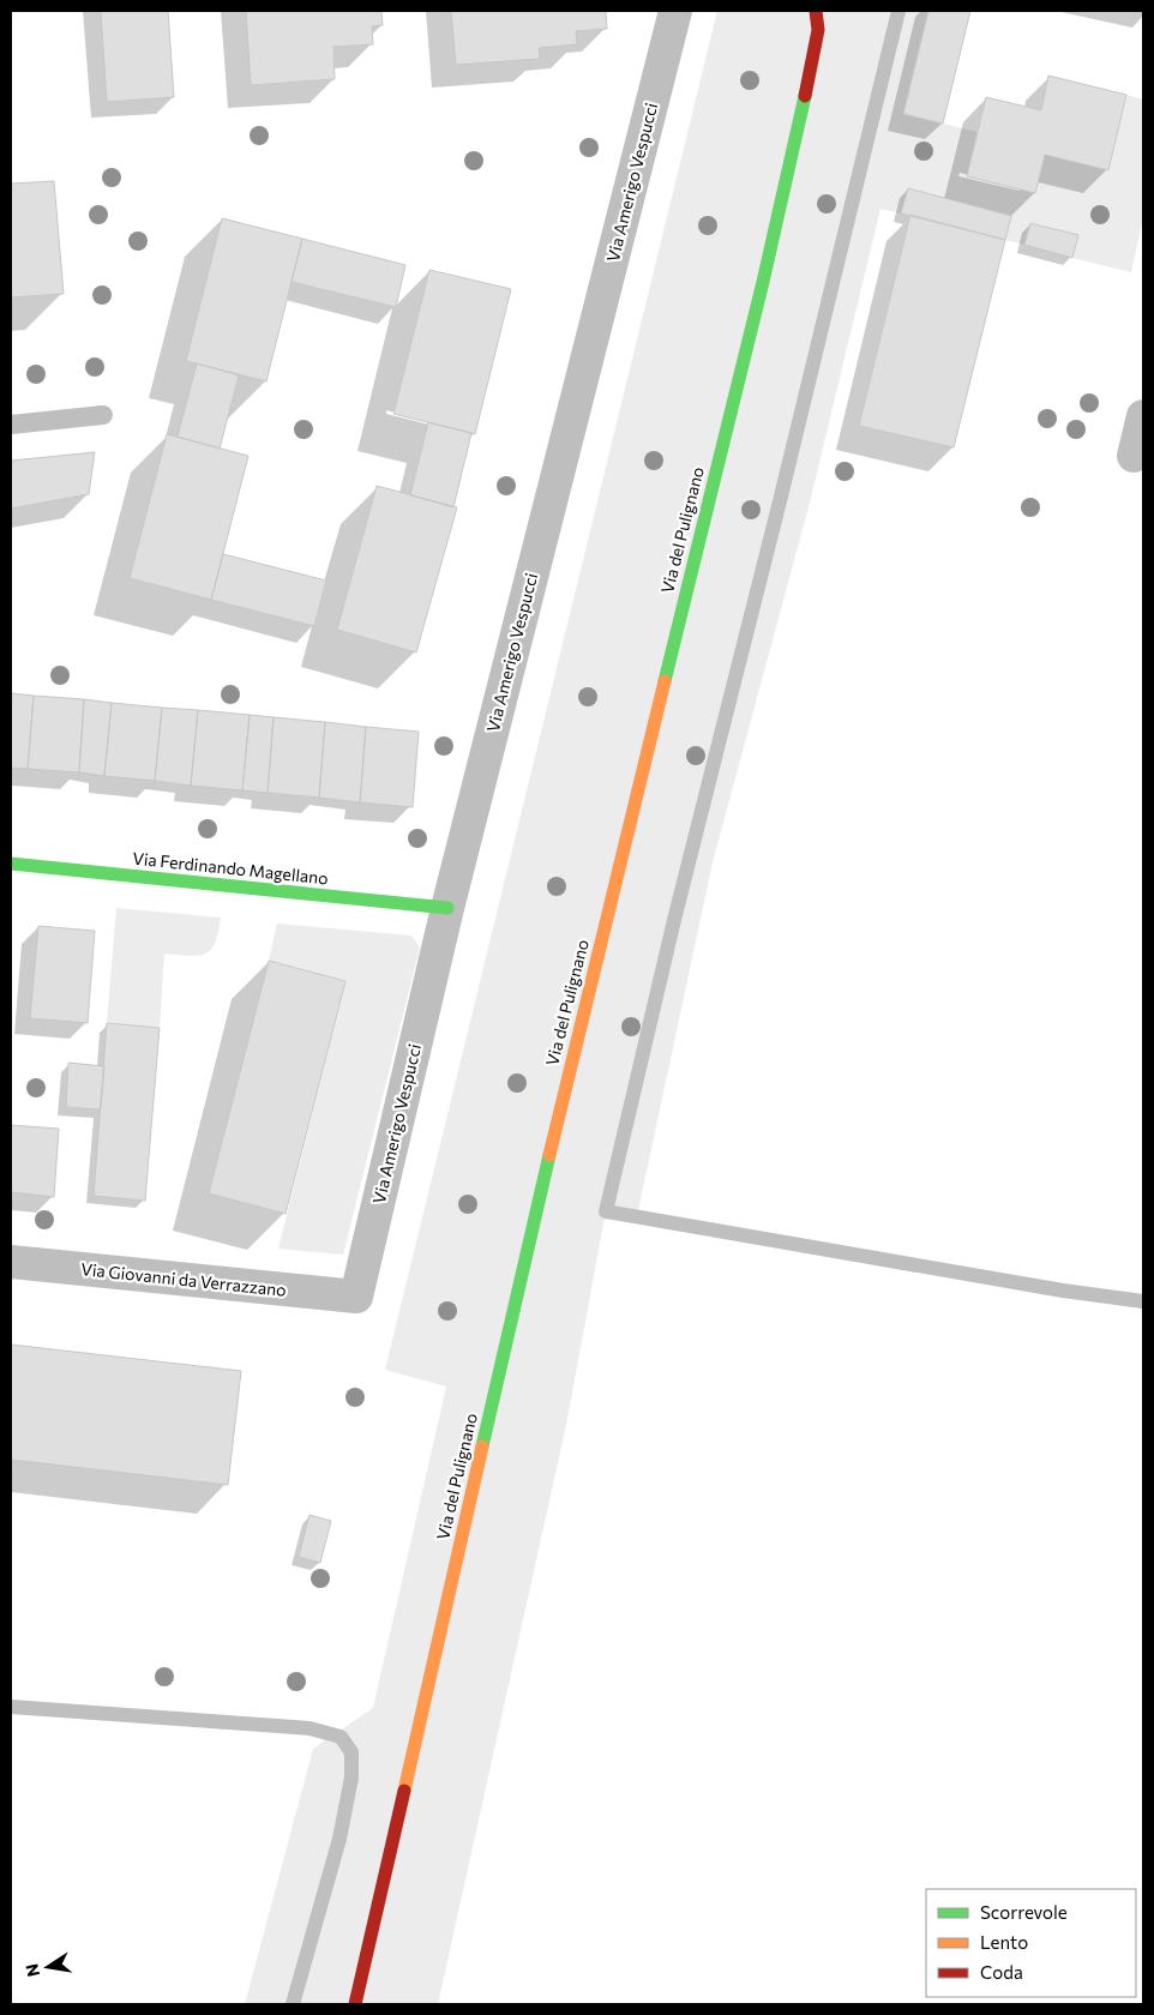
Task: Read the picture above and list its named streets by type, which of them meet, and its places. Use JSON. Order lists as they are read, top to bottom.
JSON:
{
  "streets": {
    "street": [
      "Via Amerigo Vespucci",
      "Via del Pulignano",
      "Via Ferdinando Magellano",
      "Via Giovanni da Verrazzano"
    ]
  },
  "crossings": [
    ["Via Amerigo Vespucci", "Via Ferdinando Magellano"],
    ["Via Amerigo Vespucci", "Via Giovanni da Verrazzano"]
  ],
  "legend": ["Scorrevole", "Lento", "Coda"],
  "north": "left"
}
